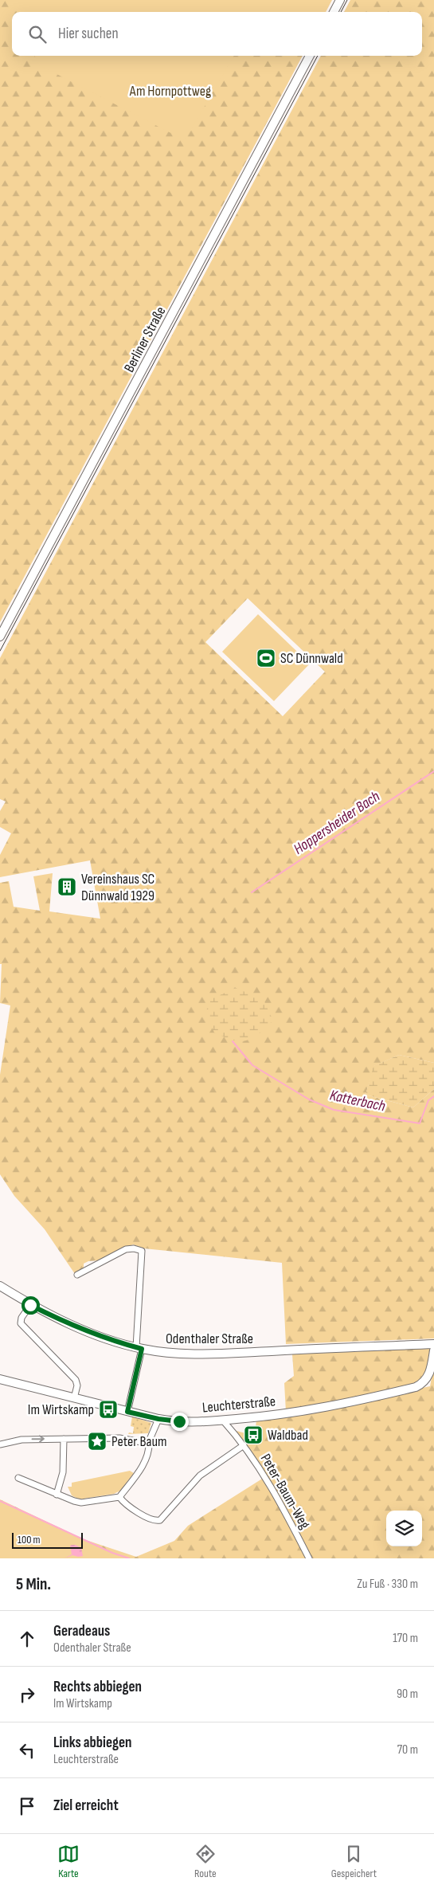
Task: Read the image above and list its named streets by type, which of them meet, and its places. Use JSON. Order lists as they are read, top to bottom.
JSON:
{
  "streets": {
    "main road": ["Berliner Straße", "Odenthaler Straße", "Leuchterstraße"],
    "street": ["Peter-Baum-Weg"]
  },
  "crossings": [
    ["Leuchterstraße", "Peter-Baum-Weg"]
  ],
  "water": ["Hoppersheider Bach", "Katterbach"],
  "parks": ["Am Hornpottweg"],
  "places": {
    "sports": ["SC Dünnwald"],
    "building": ["Vereinshaus SC Dünnwald 1929"],
    "bus stop": ["Im Wirtskamp", "Waldbad"],
    "place": ["Peter Baum"]
  },
  "scale_bar": "100 m",
  "page": {
    "search": "Hier suchen",
    "scale": "100 m",
    "heading": ["5 Min.", "Zu Fuß · 330 m"],
    "list": [
      ["Geradeaus", "Odenthaler Straße", "170 m"],
      ["Rechts abbiegen", "Im Wirtskamp", "90 m"],
      ["Links abbiegen", "Leuchterstraße", "70 m"],
      "Ziel erreicht"
    ],
    "nav": ["Karte", "Route", "Gespeichert"]
  }
}
